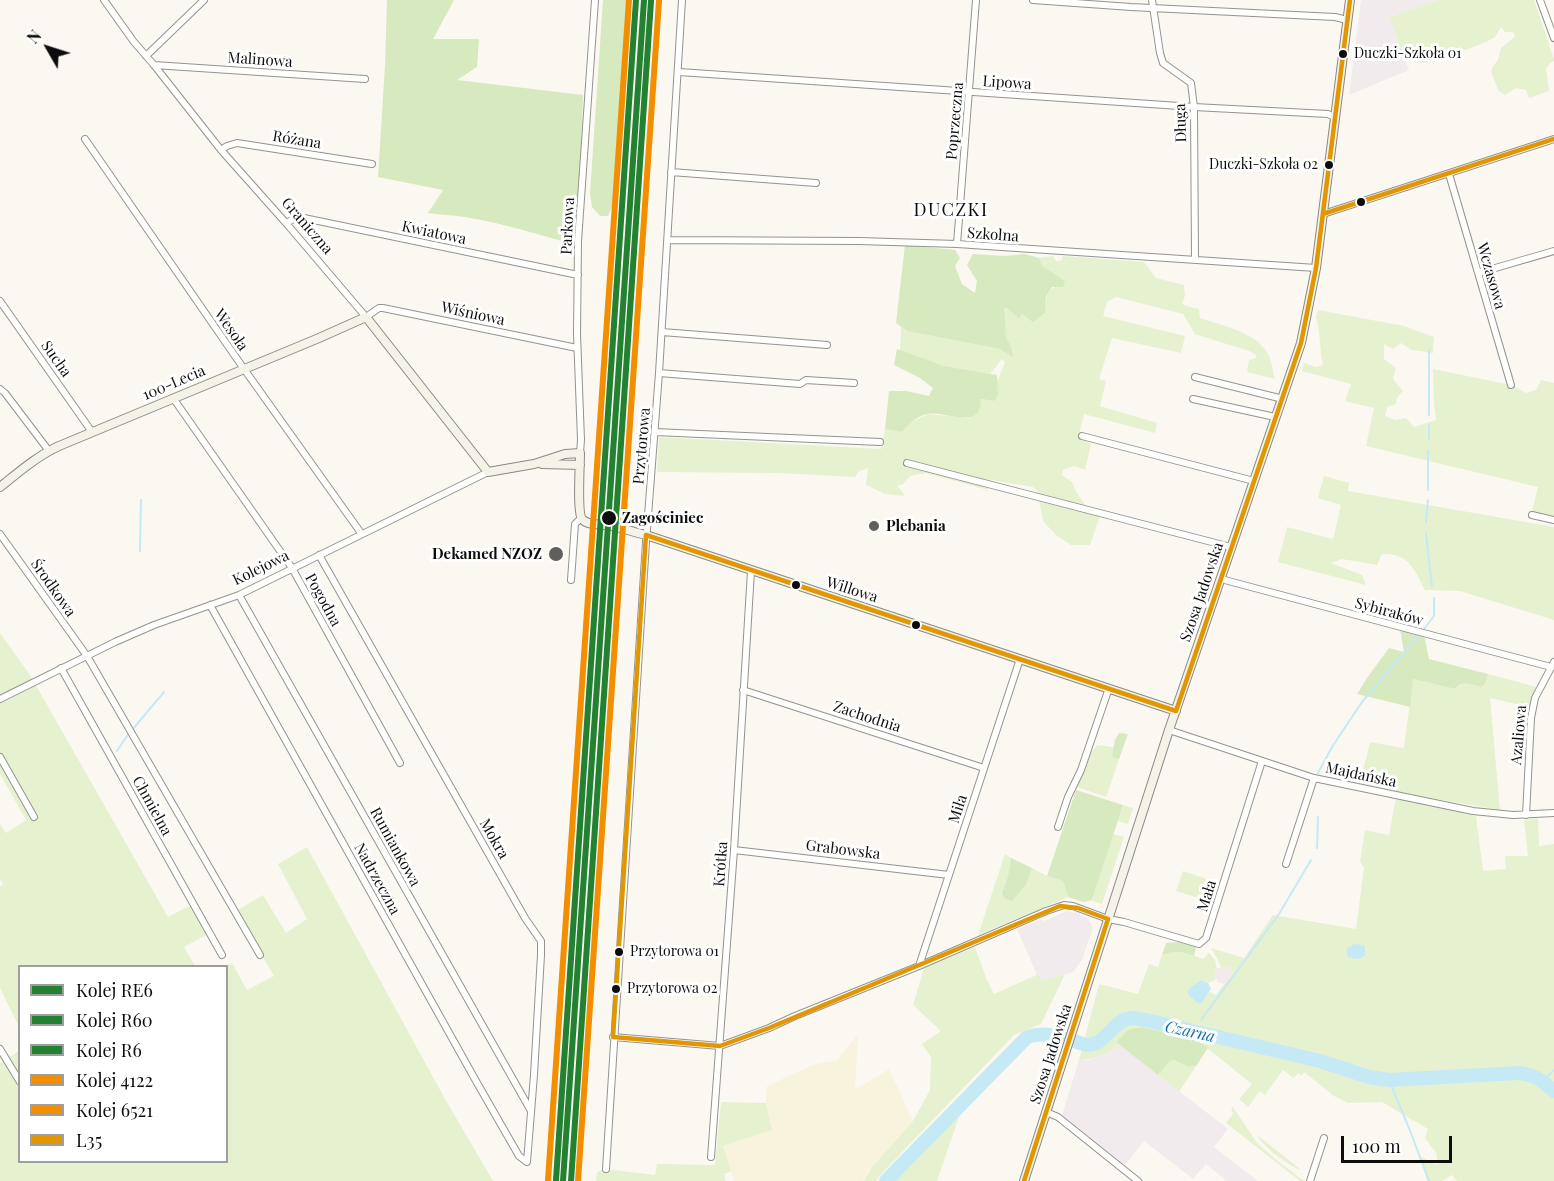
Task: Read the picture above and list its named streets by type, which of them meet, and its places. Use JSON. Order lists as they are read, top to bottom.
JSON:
{
  "streets": {
    "street": [
      "Malinowa",
      "Lipowa",
      "Poprzeczna",
      "Długa",
      "Różana",
      "Graniczna",
      "Parkowa",
      "Kwiatowa",
      "Szkolna",
      "Wczasowa",
      "Wiśniowa",
      "Wesoła",
      "Sucha",
      "100-Lecia",
      "Przytorowa",
      "Kolejowa",
      "Środkowa",
      "Willowa",
      "Szosa Jadowska",
      "Pogodna",
      "Sybiraków",
      "Zachodnia",
      "Azaliowa",
      "Majdańska",
      "Chmielna",
      "Miła",
      "Mokra",
      "Rumiankowa",
      "Grabowska",
      "Krótka",
      "Nadrzeczna",
      "Mała"
    ]
  },
  "crossings": [
    ["Malinowa", "Graniczna"],
    ["Lipowa", "Poprzeczna"],
    ["Lipowa", "Długa"],
    ["Lipowa", "Przytorowa"],
    ["Lipowa", "Szosa Jadowska"],
    ["Poprzeczna", "Szkolna"],
    ["Długa", "Szkolna"],
    ["Różana", "Graniczna"],
    ["Graniczna", "Kwiatowa"],
    ["Graniczna", "Wiśniowa"],
    ["Graniczna", "100-Lecia"],
    ["Graniczna", "Kolejowa"],
    ["Parkowa", "Kwiatowa"],
    ["Parkowa", "Wiśniowa"],
    ["Parkowa", "Kolejowa"],
    ["Szkolna", "Przytorowa"],
    ["Szkolna", "Szosa Jadowska"],
    ["Wiśniowa", "100-Lecia"],
    ["Wesoła", "100-Lecia"],
    ["Wesoła", "Kolejowa"],
    ["Sucha", "100-Lecia"],
    ["100-Lecia", "Pogodna"],
    ["Przytorowa", "Willowa"],
    ["Kolejowa", "Środkowa"],
    ["Kolejowa", "Pogodna"],
    ["Kolejowa", "Chmielna"],
    ["Kolejowa", "Mokra"],
    ["Kolejowa", "Rumiankowa"],
    ["Kolejowa", "Nadrzeczna"],
    ["Willowa", "Szosa Jadowska"],
    ["Willowa", "Miła"],
    ["Willowa", "Krótka"],
    ["Szosa Jadowska", "Sybiraków"],
    ["Szosa Jadowska", "Majdańska"],
    ["Szosa Jadowska", "Mała"],
    ["Sybiraków", "Azaliowa"],
    ["Zachodnia", "Miła"],
    ["Zachodnia", "Krótka"],
    ["Azaliowa", "Majdańska"],
    ["Majdańska", "Mała"],
    ["Miła", "Grabowska"],
    ["Mokra", "Rumiankowa"],
    ["Mokra", "Nadrzeczna"],
    ["Grabowska", "Krótka"]
  ],
  "districts": ["DUCZKI"],
  "water": ["Czarna"],
  "places": [
    "Duczki-Szkoła 01",
    "Duczki-Szkoła 02",
    "Zagościniec",
    "Plebania",
    "Dekamed NZOZ",
    "Przytorowa 01",
    "Przytorowa 02"
  ],
  "lines": [
    "rail line RE6",
    "rail line R6",
    "rail line 6521",
    "transit line L35",
    "rail line R60",
    "rail line 4122"
  ],
  "legend": [
    "Kolej RE6",
    "Kolej R60",
    "Kolej R6",
    "Kolej 4122",
    "Kolej 6521",
    "L35"
  ],
  "scale_bar": "100 m",
  "north": "top left"
}
